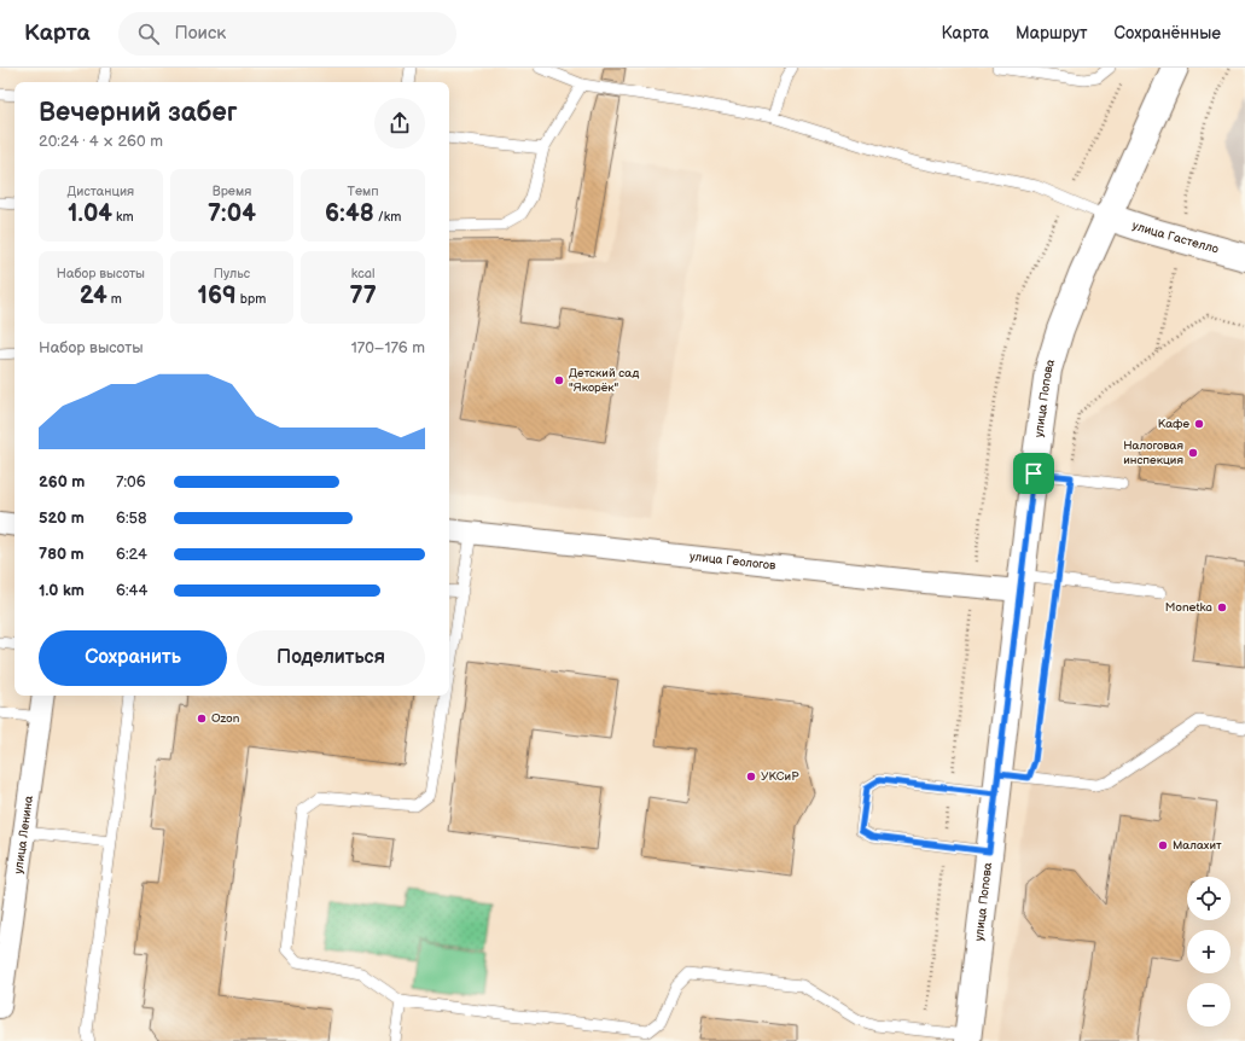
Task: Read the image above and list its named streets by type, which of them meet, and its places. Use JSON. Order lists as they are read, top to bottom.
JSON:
{
  "streets": {
    "main road": ["улица Гастелло", "улица Попова"],
    "street": ["улица Геологов", "улица Ленина"]
  },
  "crossings": [
    ["улица Гастелло", "улица Попова"],
    ["улица Попова", "улица Геологов"]
  ],
  "places": [
    "Детский сад \"Якорёк\"",
    "Кафе",
    "Налоговая инспекция",
    "Monetka",
    "Ozon",
    "УКСиР",
    "Малахит"
  ],
  "page": {
    "header": "Карта",
    "search": "Поиск",
    "nav": ["Карта", "Маршрут", "Сохранённые"],
    "heading": ["Вечерний забег", "20:24 · 4 × 260 m"],
    "stats": [
      ["Дистанция", "1.04 km"],
      ["Время", "7:04"],
      ["Темп", "6:48 /km"],
      ["Набор высоты", "24 m"],
      ["Пульс", "169 bpm"],
      ["kcal", "77"]
    ],
    "chart": ["Набор высоты", "170–176 m"],
    "list": [
      {
        "name": "260 m",
        "note": "7:06"
      },
      {
        "name": "520 m",
        "note": "6:58"
      },
      {
        "name": "780 m",
        "note": "6:24"
      },
      {
        "name": "1.0 km",
        "note": "6:44"
      }
    ],
    "buttons": ["Сохранить", "Поделиться"],
    "map_buttons": ["+", "−"]
  }
}
